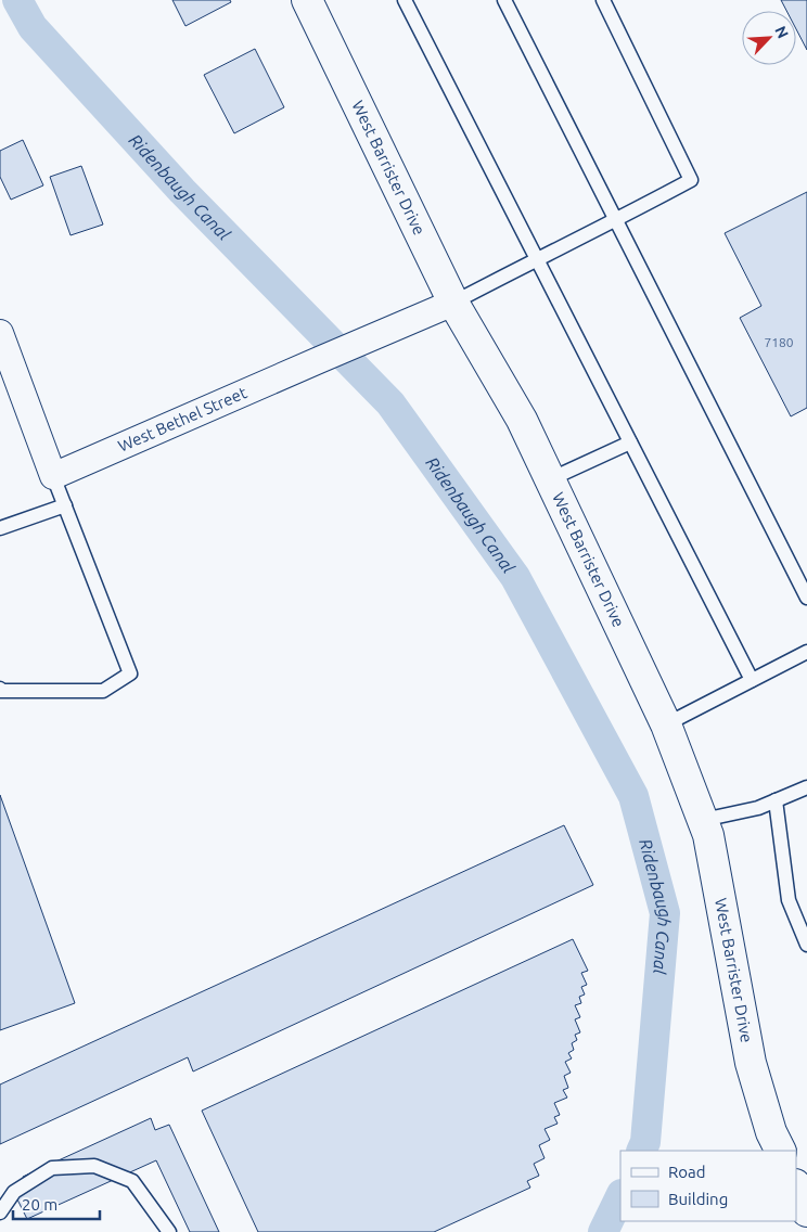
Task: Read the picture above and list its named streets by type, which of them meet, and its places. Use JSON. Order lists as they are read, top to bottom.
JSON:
{
  "streets": {
    "street": ["West Barrister Drive", "West Bethel Street"]
  },
  "crossings": [
    ["West Barrister Drive", "West Bethel Street"]
  ],
  "water": ["Ridenbaugh Canal"],
  "house_numbers": ["7180"],
  "legend": ["Road", "Building"],
  "scale_bar": "20 m",
  "north": "top right"
}
